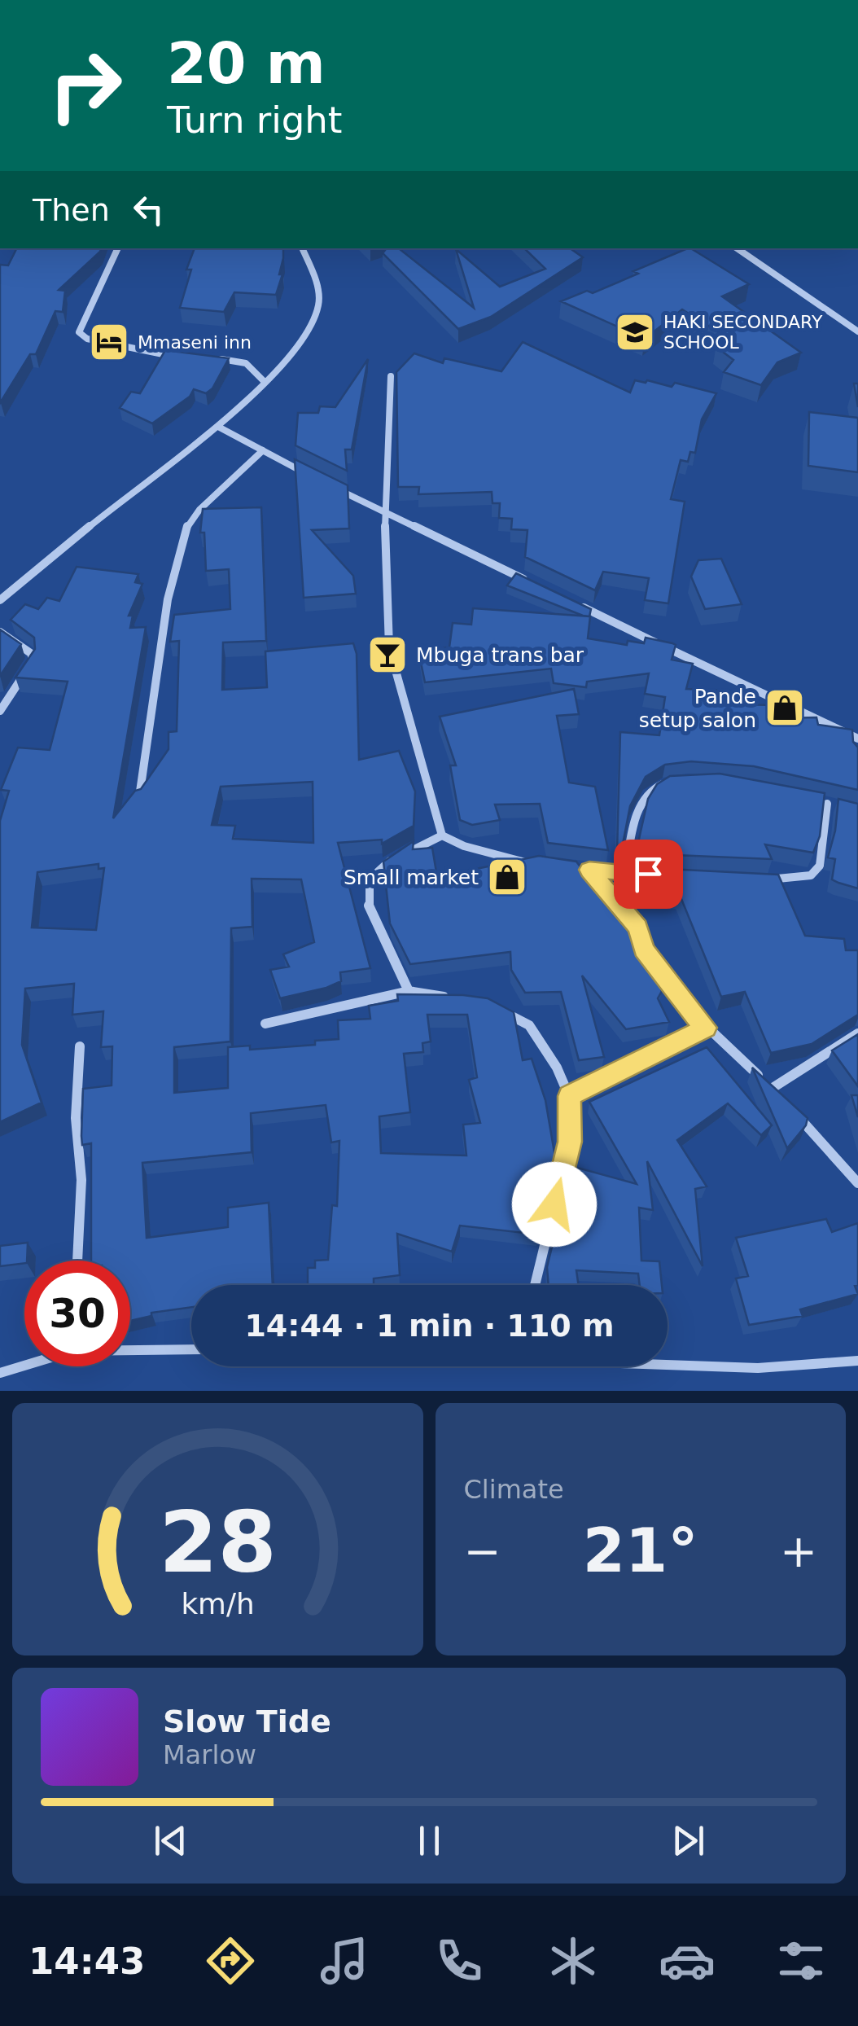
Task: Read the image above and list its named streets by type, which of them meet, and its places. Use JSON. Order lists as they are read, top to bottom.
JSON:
{
  "places": {
    "school or university": ["HAKI SECONDARY SCHOOL"],
    "hotel": ["Mmaseni inn"],
    "bar": ["Mbuga trans bar"],
    "shop": ["Pande setup salon", "Small market"]
  },
  "page": {
    "turn": ["20 m", "Turn right"],
    "then": "Then",
    "limit": "30",
    "trip": "14:44 · 1 min · 110 m",
    "tile": "Climate",
    "heat": ["−", "21°", "+"],
    "song": ["Slow Tide", "Marlow"],
    "tabs": "14:43",
    "gauge": ["28", "km/h"]
  }
}
